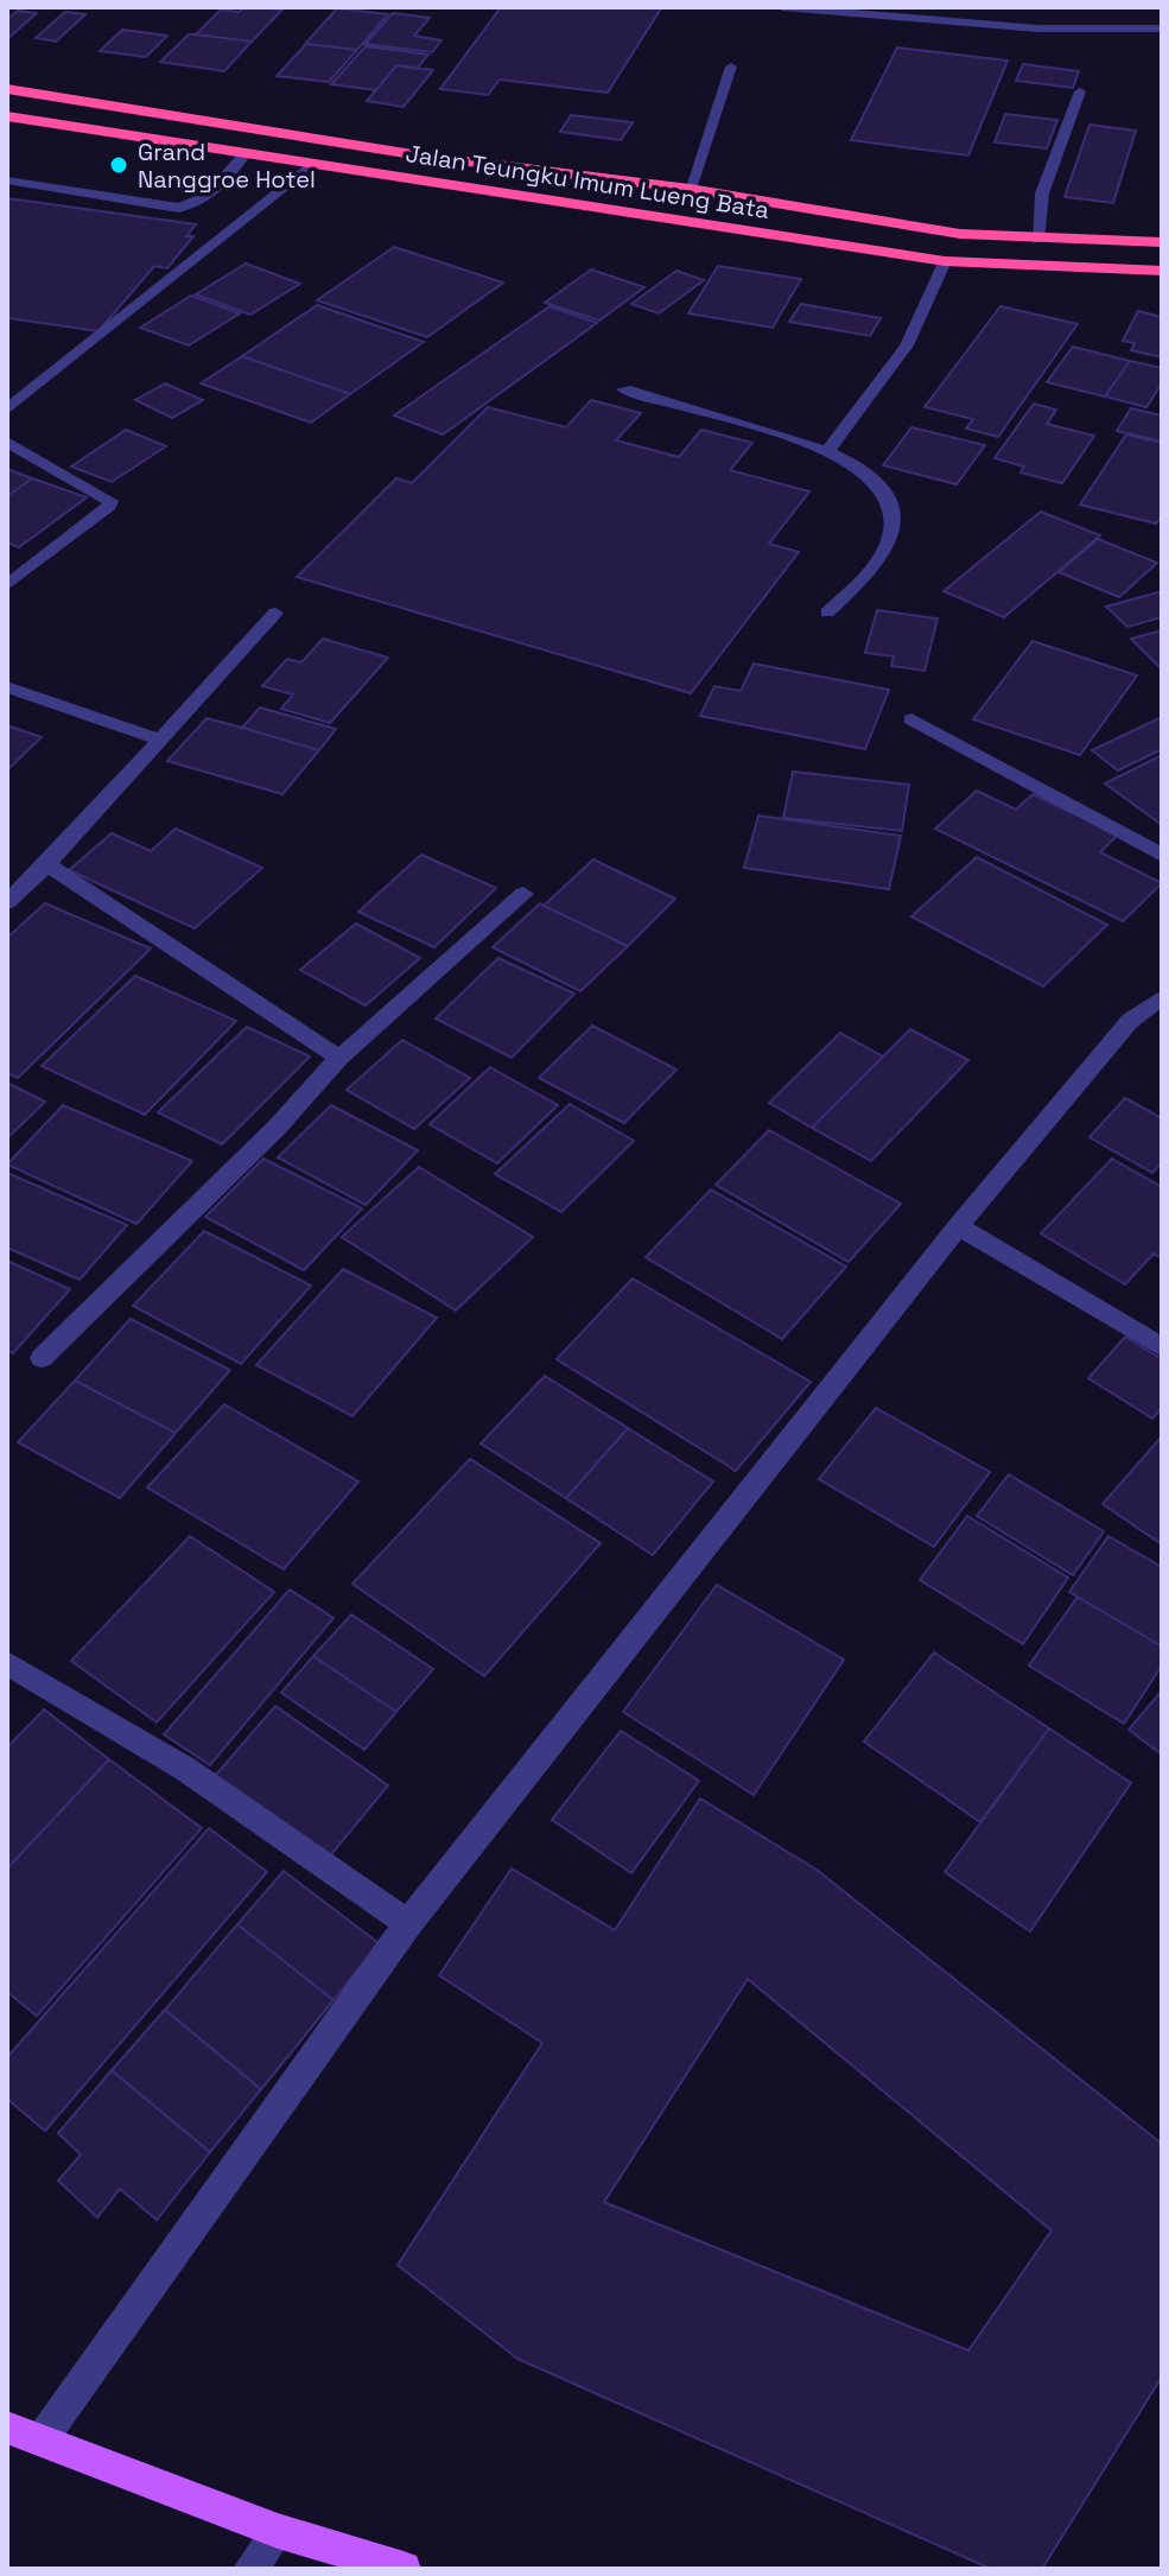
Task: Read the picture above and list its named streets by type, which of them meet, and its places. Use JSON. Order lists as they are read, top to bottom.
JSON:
{
  "streets": {
    "highway": ["Jalan Teungku Imum Lueng Bata"]
  },
  "places": ["Grand Nanggroe Hotel"]
}
